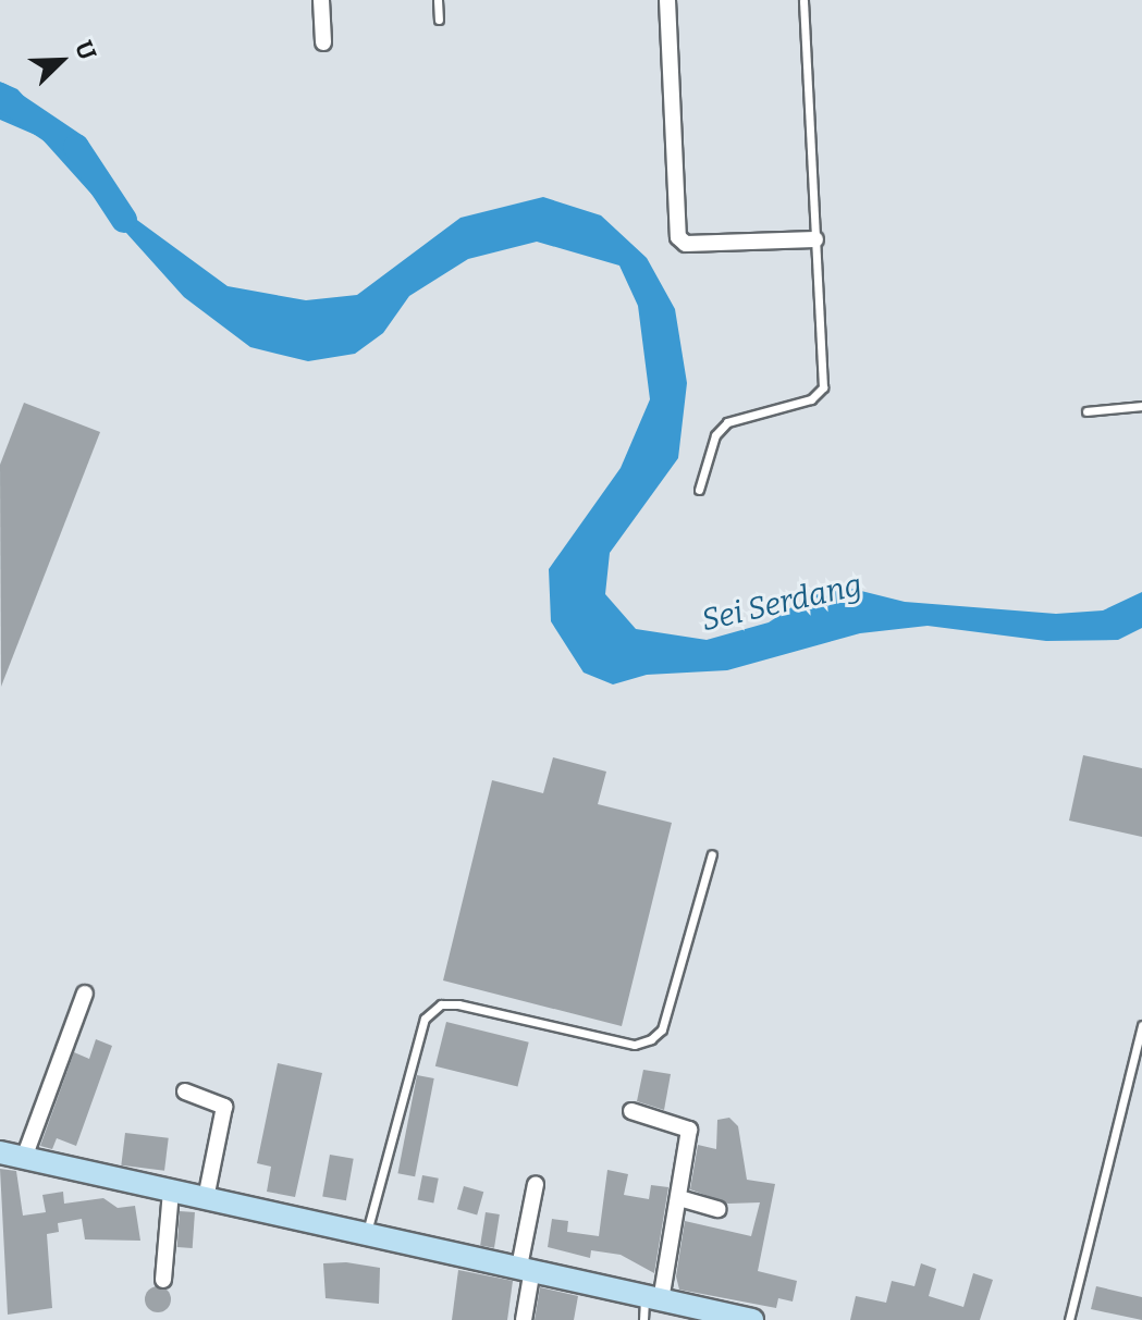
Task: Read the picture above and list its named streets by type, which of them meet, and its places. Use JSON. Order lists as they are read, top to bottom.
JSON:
{
  "water": ["Sei Serdang"],
  "north": "top right"
}
